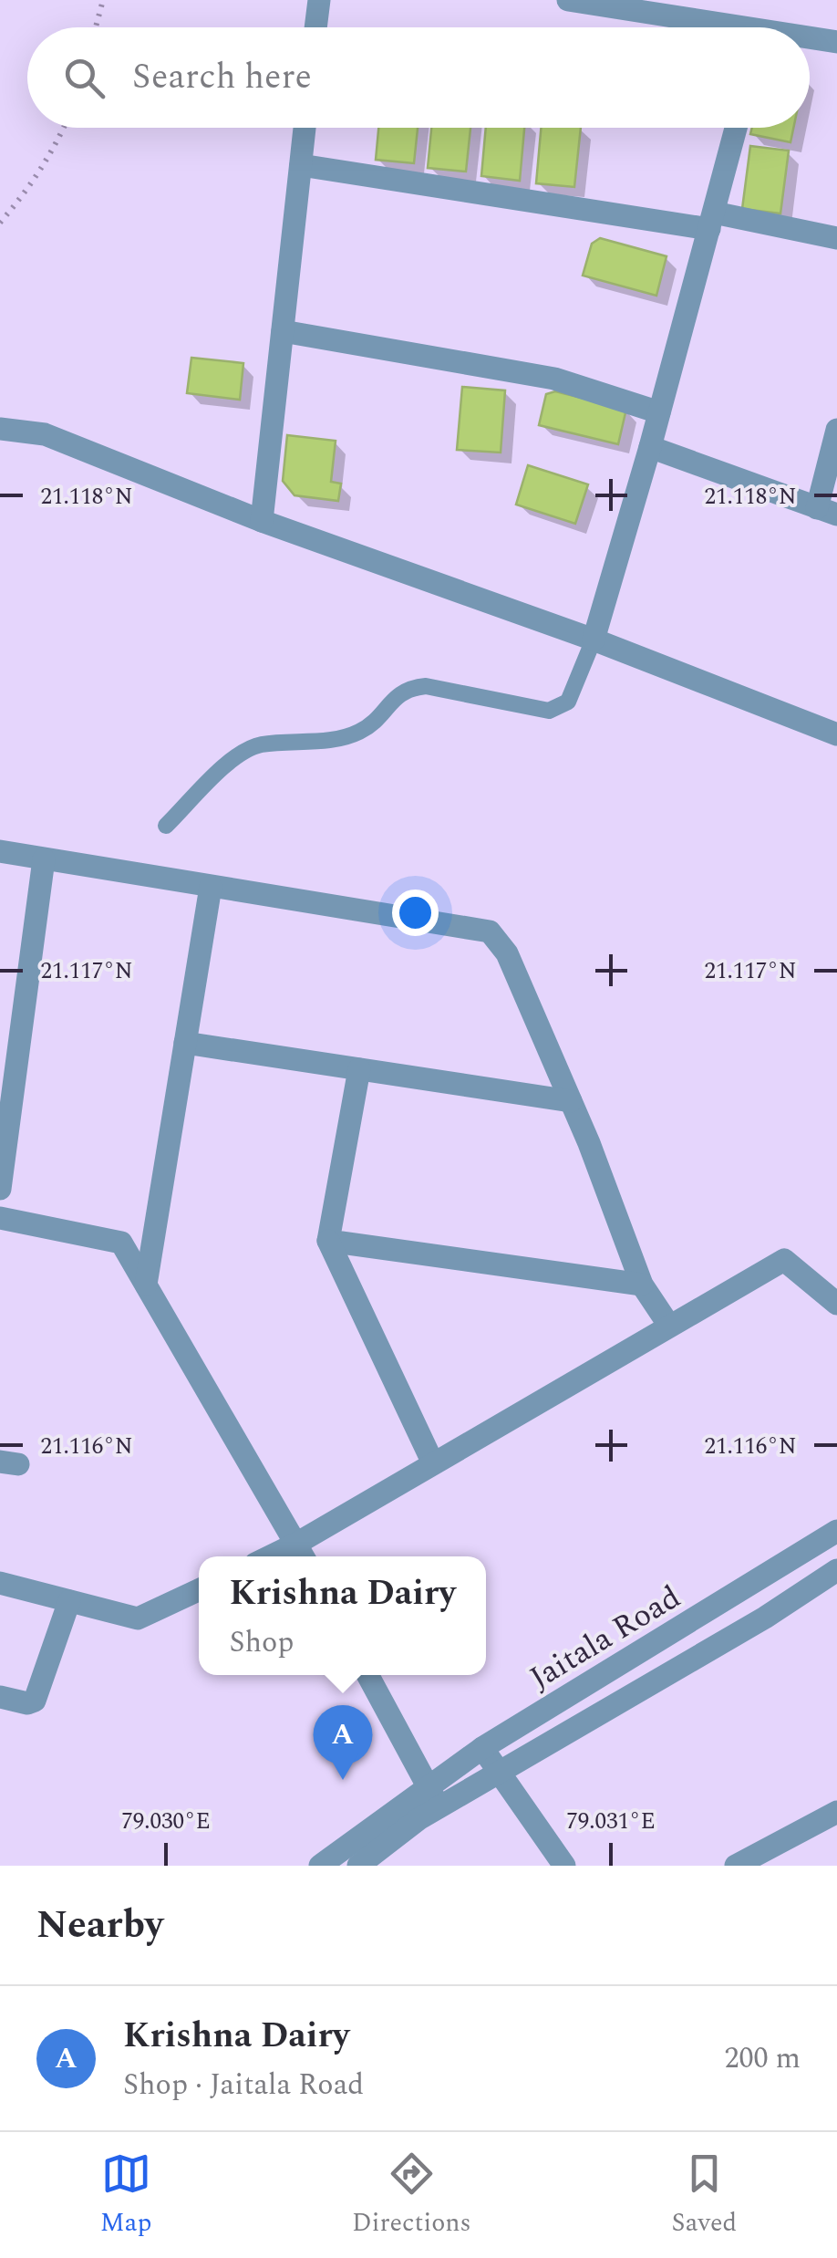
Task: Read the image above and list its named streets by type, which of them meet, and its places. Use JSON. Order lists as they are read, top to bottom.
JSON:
{
  "streets": {
    "street": ["Jaitala Road"]
  },
  "page": {
    "search": "Search here",
    "popup": ["Krishna Dairy", "Shop"],
    "pins": "A",
    "heading": "Nearby",
    "list": [
      {
        "mark": "A",
        "name": "Krishna Dairy",
        "note": "Shop · Jaitala Road",
        "value": "200 m"
      }
    ],
    "nav": ["Map", "Directions", "Saved"]
  },
  "coordinates": [
    "21.118°N",
    "21.117°N",
    "21.116°N",
    "79.030°E",
    "79.031°E"
  ]
}
